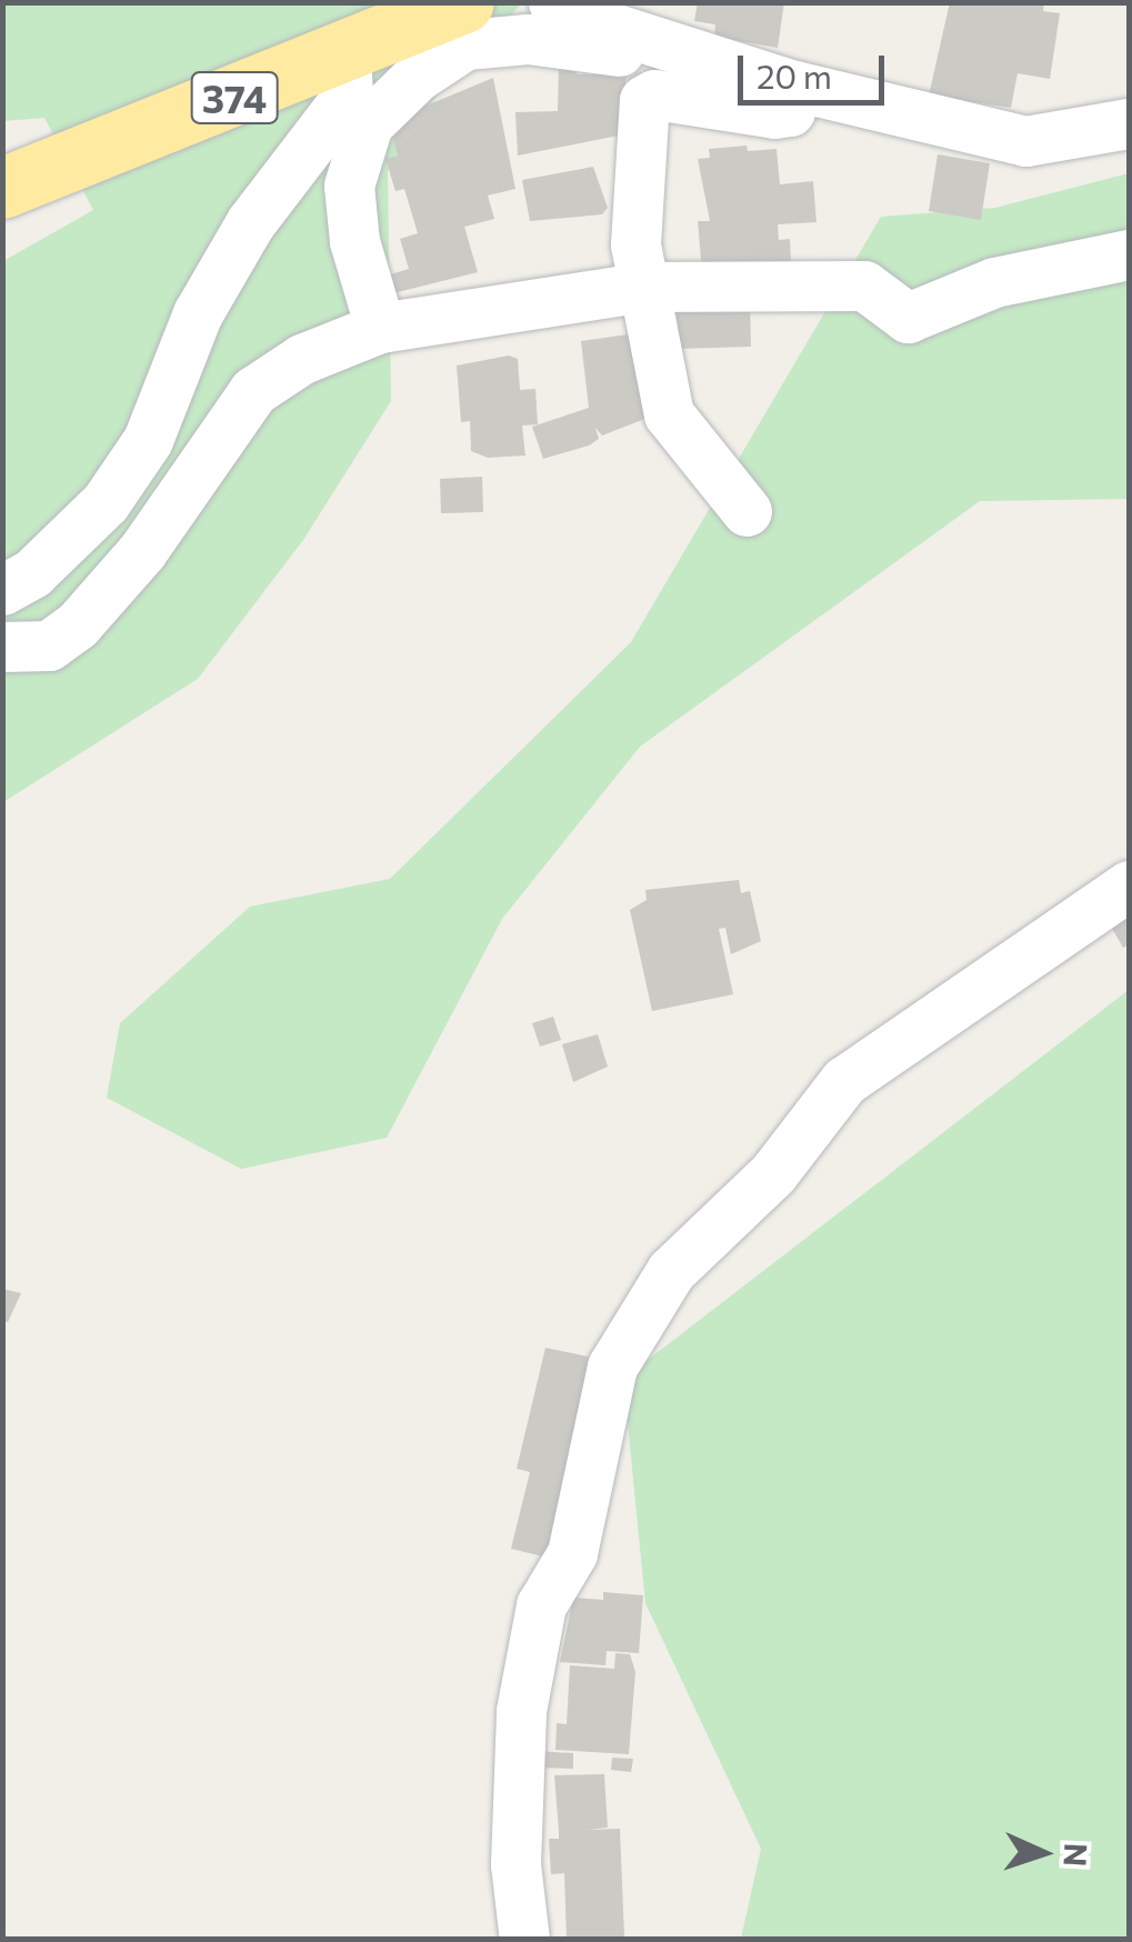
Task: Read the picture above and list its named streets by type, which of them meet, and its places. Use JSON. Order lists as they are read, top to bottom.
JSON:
{
  "streets": {
    "highway": ["374"]
  },
  "scale_bar": "20 m",
  "north": "right"
}
